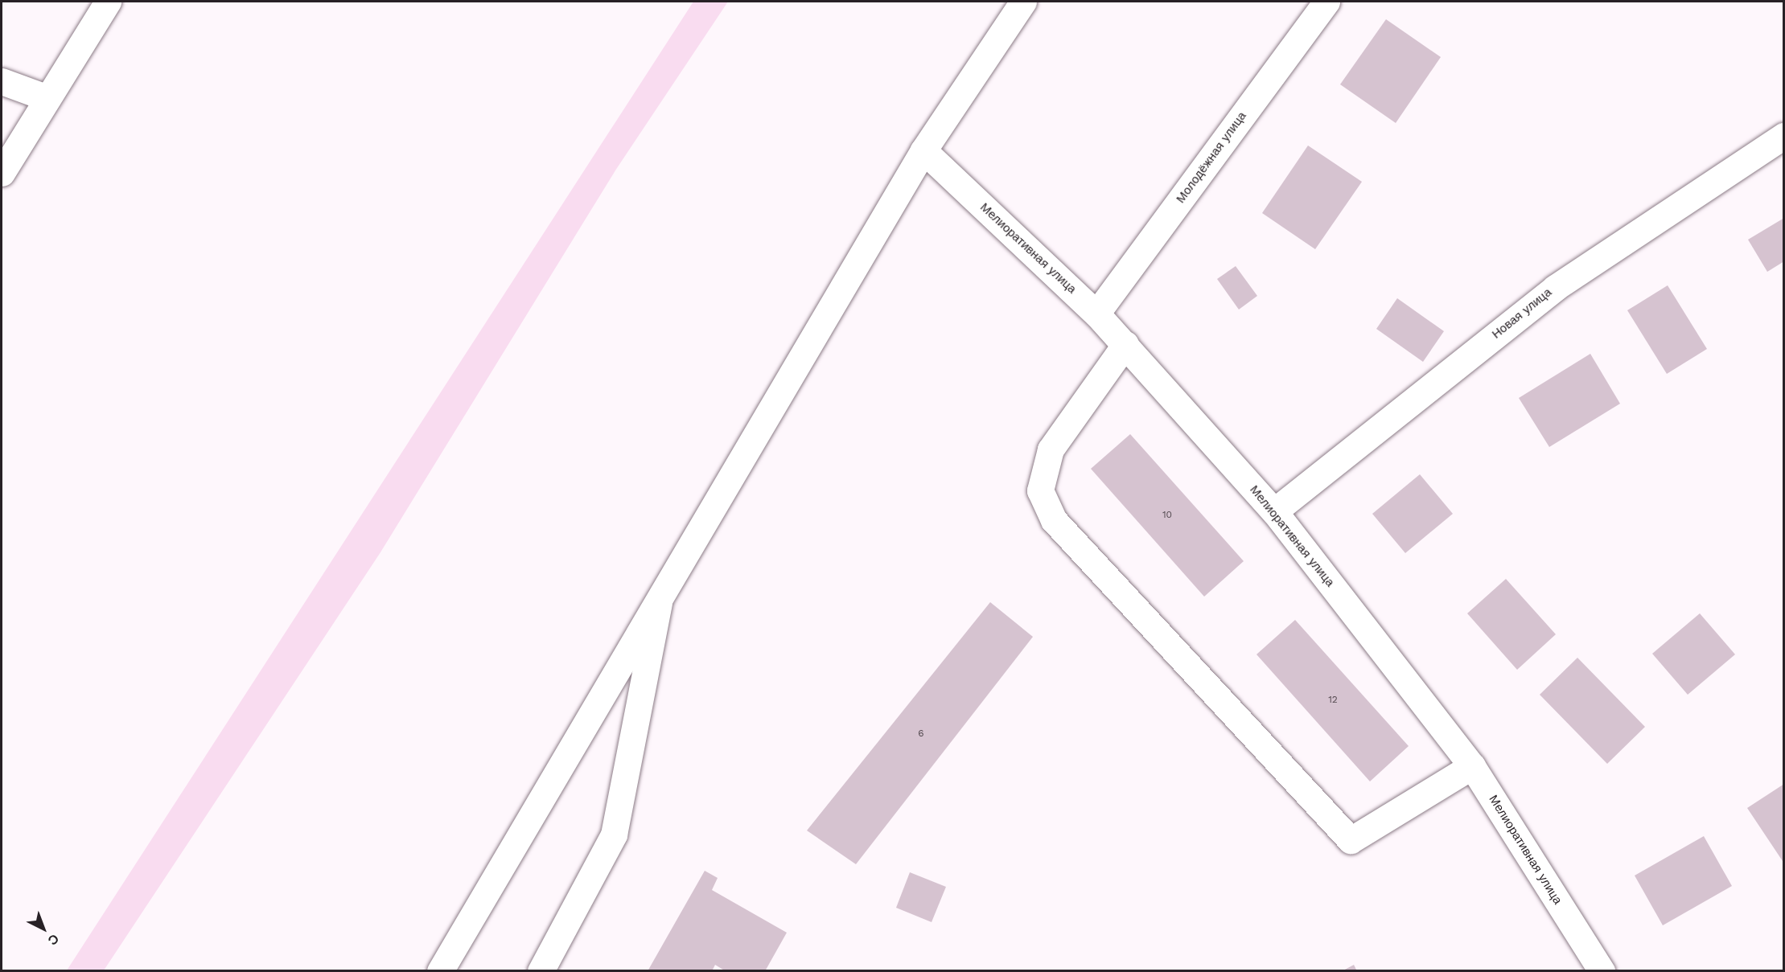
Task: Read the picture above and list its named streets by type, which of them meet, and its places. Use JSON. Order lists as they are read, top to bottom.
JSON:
{
  "streets": {
    "street": ["Молодёжная улица", "Мелиоративная улица", "Новая улица"]
  },
  "crossings": [
    ["Молодёжная улица", "Мелиоративная улица"],
    ["Мелиоративная улица", "Новая улица"]
  ],
  "house_numbers": ["10", "12", "6"],
  "north": "bottom right"
}
